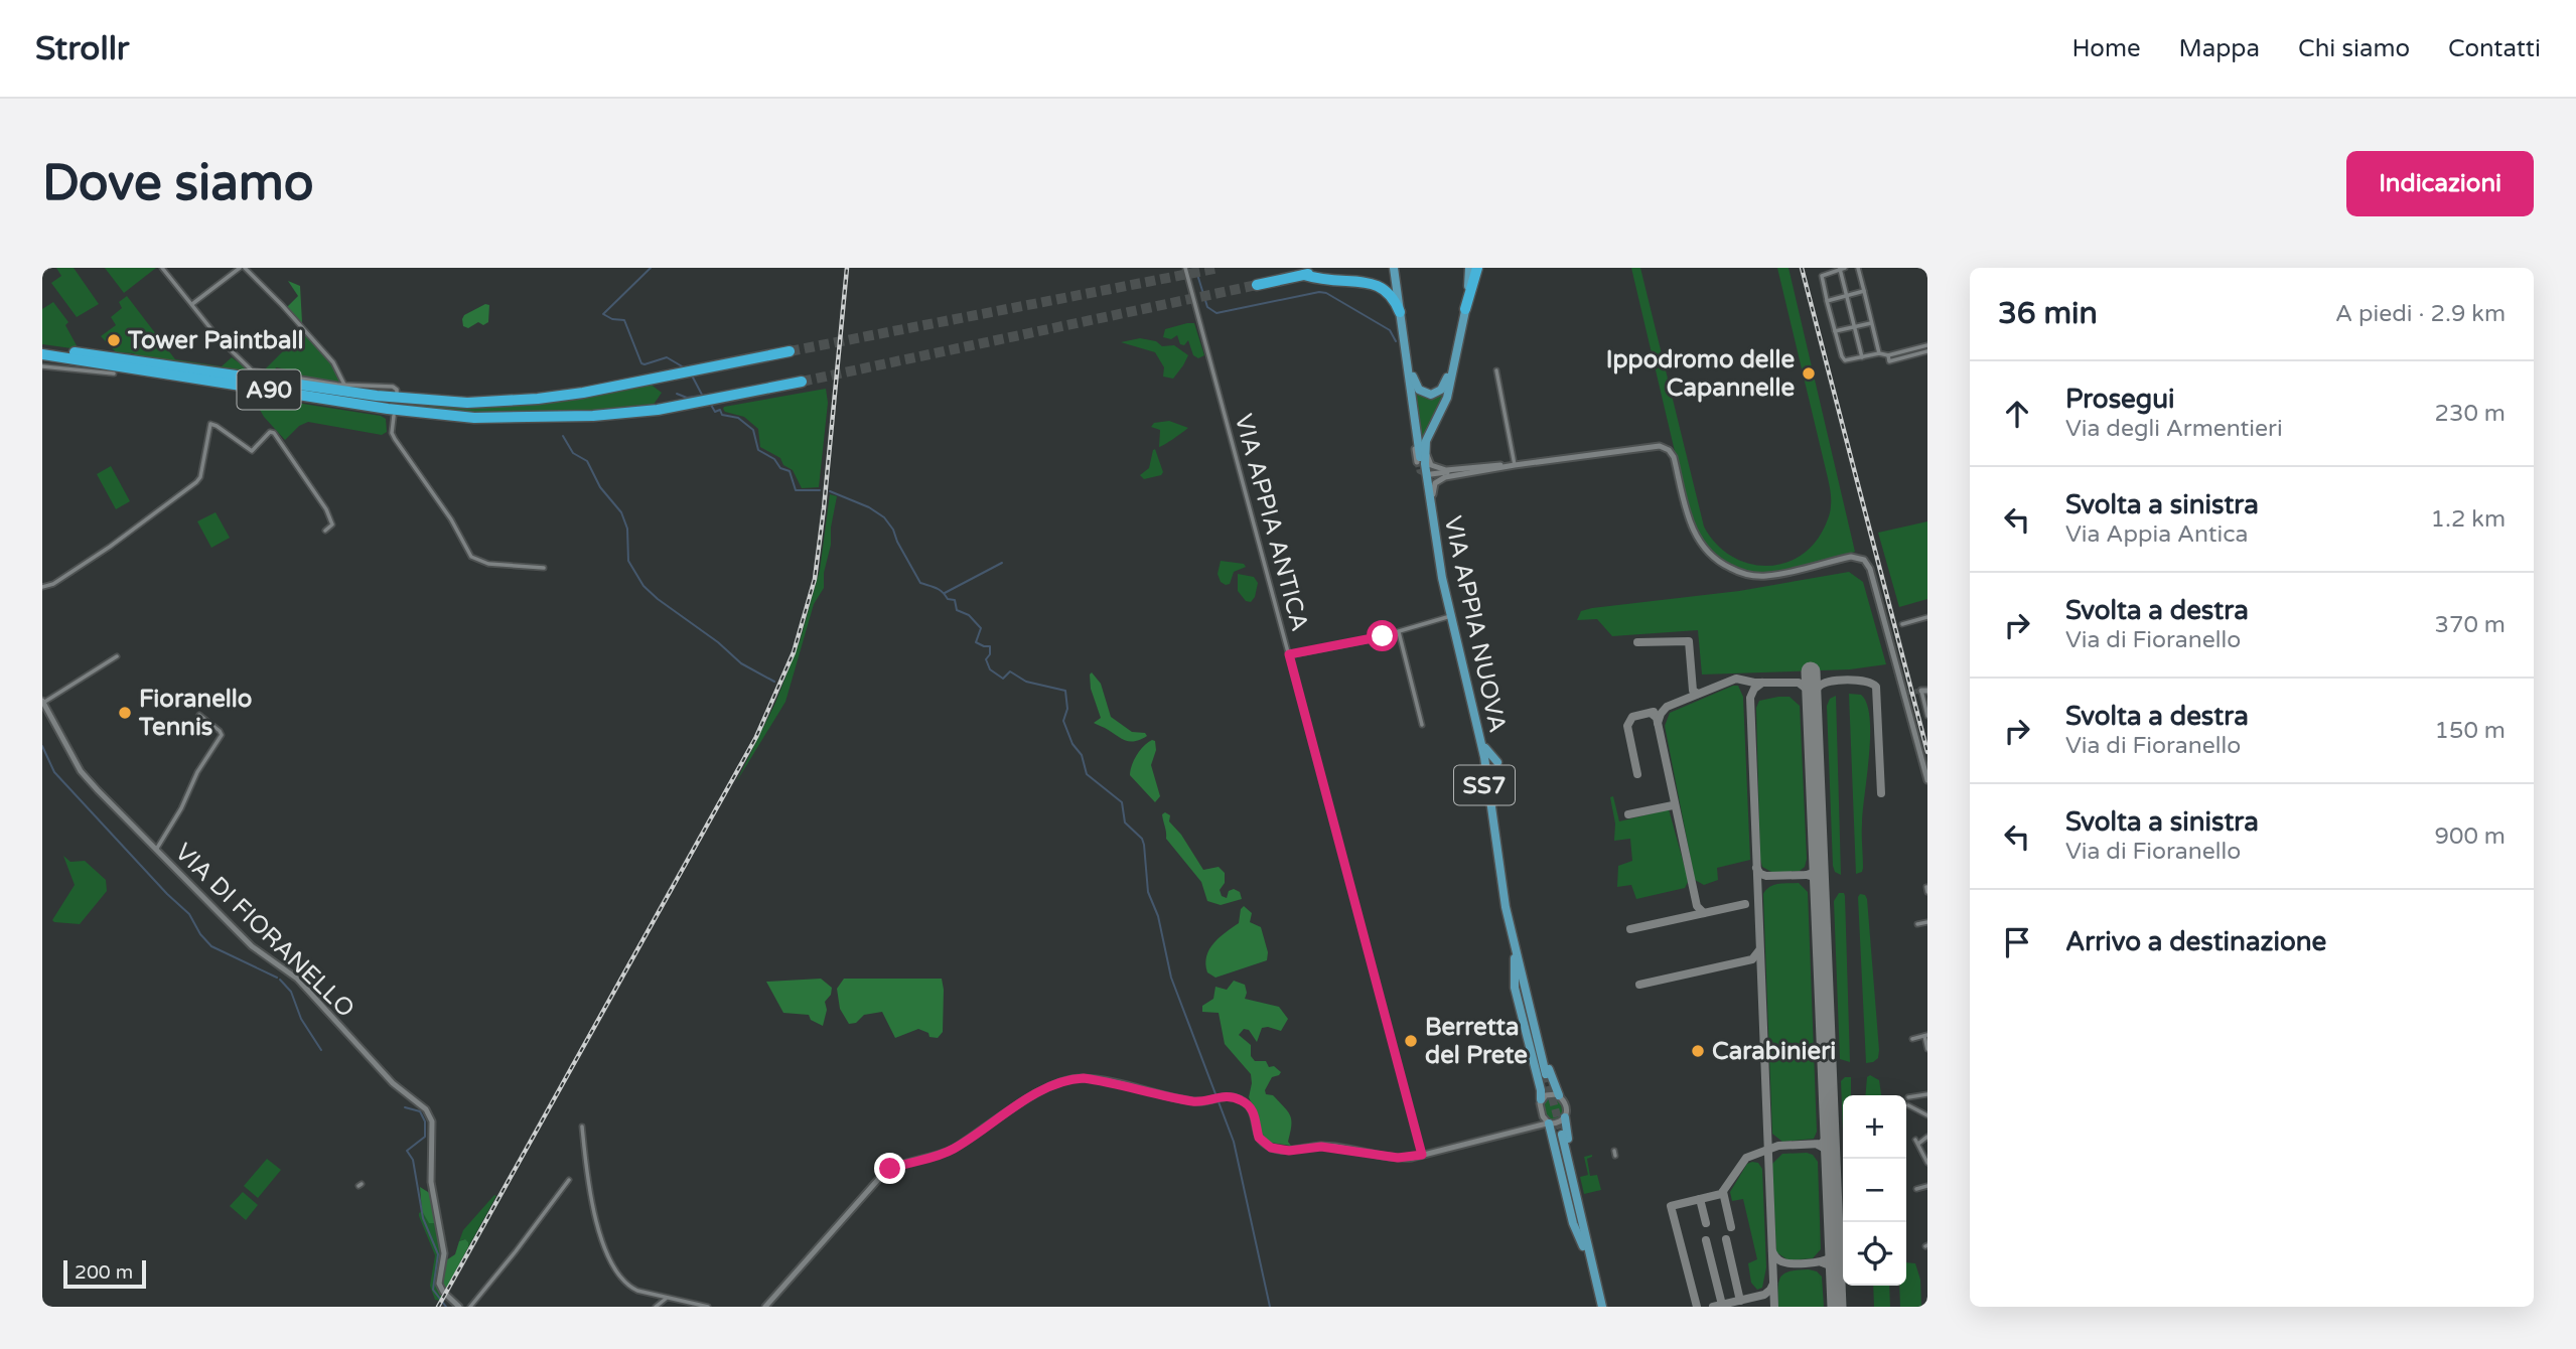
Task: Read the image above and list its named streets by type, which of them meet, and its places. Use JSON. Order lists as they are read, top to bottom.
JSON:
{
  "streets": {
    "highway": ["A90"],
    "main road": ["VIA APPIA NUOVA", "SS7"],
    "street": ["VIA APPIA ANTICA", "VIA DI FIORANELLO"]
  },
  "places": [
    "Tower Paintball",
    "Ippodromo delle Capannelle",
    "Fioranello Tennis",
    "Berretta del Prete",
    "Carabinieri"
  ],
  "scale_bar": "200 m",
  "page": {
    "header": "Strollr",
    "nav": [
      "Home",
      "Mappa",
      "Chi siamo",
      "Contatti"
    ],
    "buttons": "Indicazioni",
    "title": "Dove siamo",
    "heading": ["36 min", "A piedi · 2.9 km"],
    "list": [
      ["Prosegui", "Via degli Armentieri", "230 m"],
      ["Svolta a sinistra", "Via Appia Antica", "1.2 km"],
      ["Svolta a destra", "Via di Fioranello", "370 m"],
      ["Svolta a destra", "Via di Fioranello", "150 m"],
      ["Svolta a sinistra", "Via di Fioranello", "900 m"],
      "Arrivo a destinazione"
    ],
    "map_buttons": ["+", "−"],
    "scale": "200 m"
  }
}
